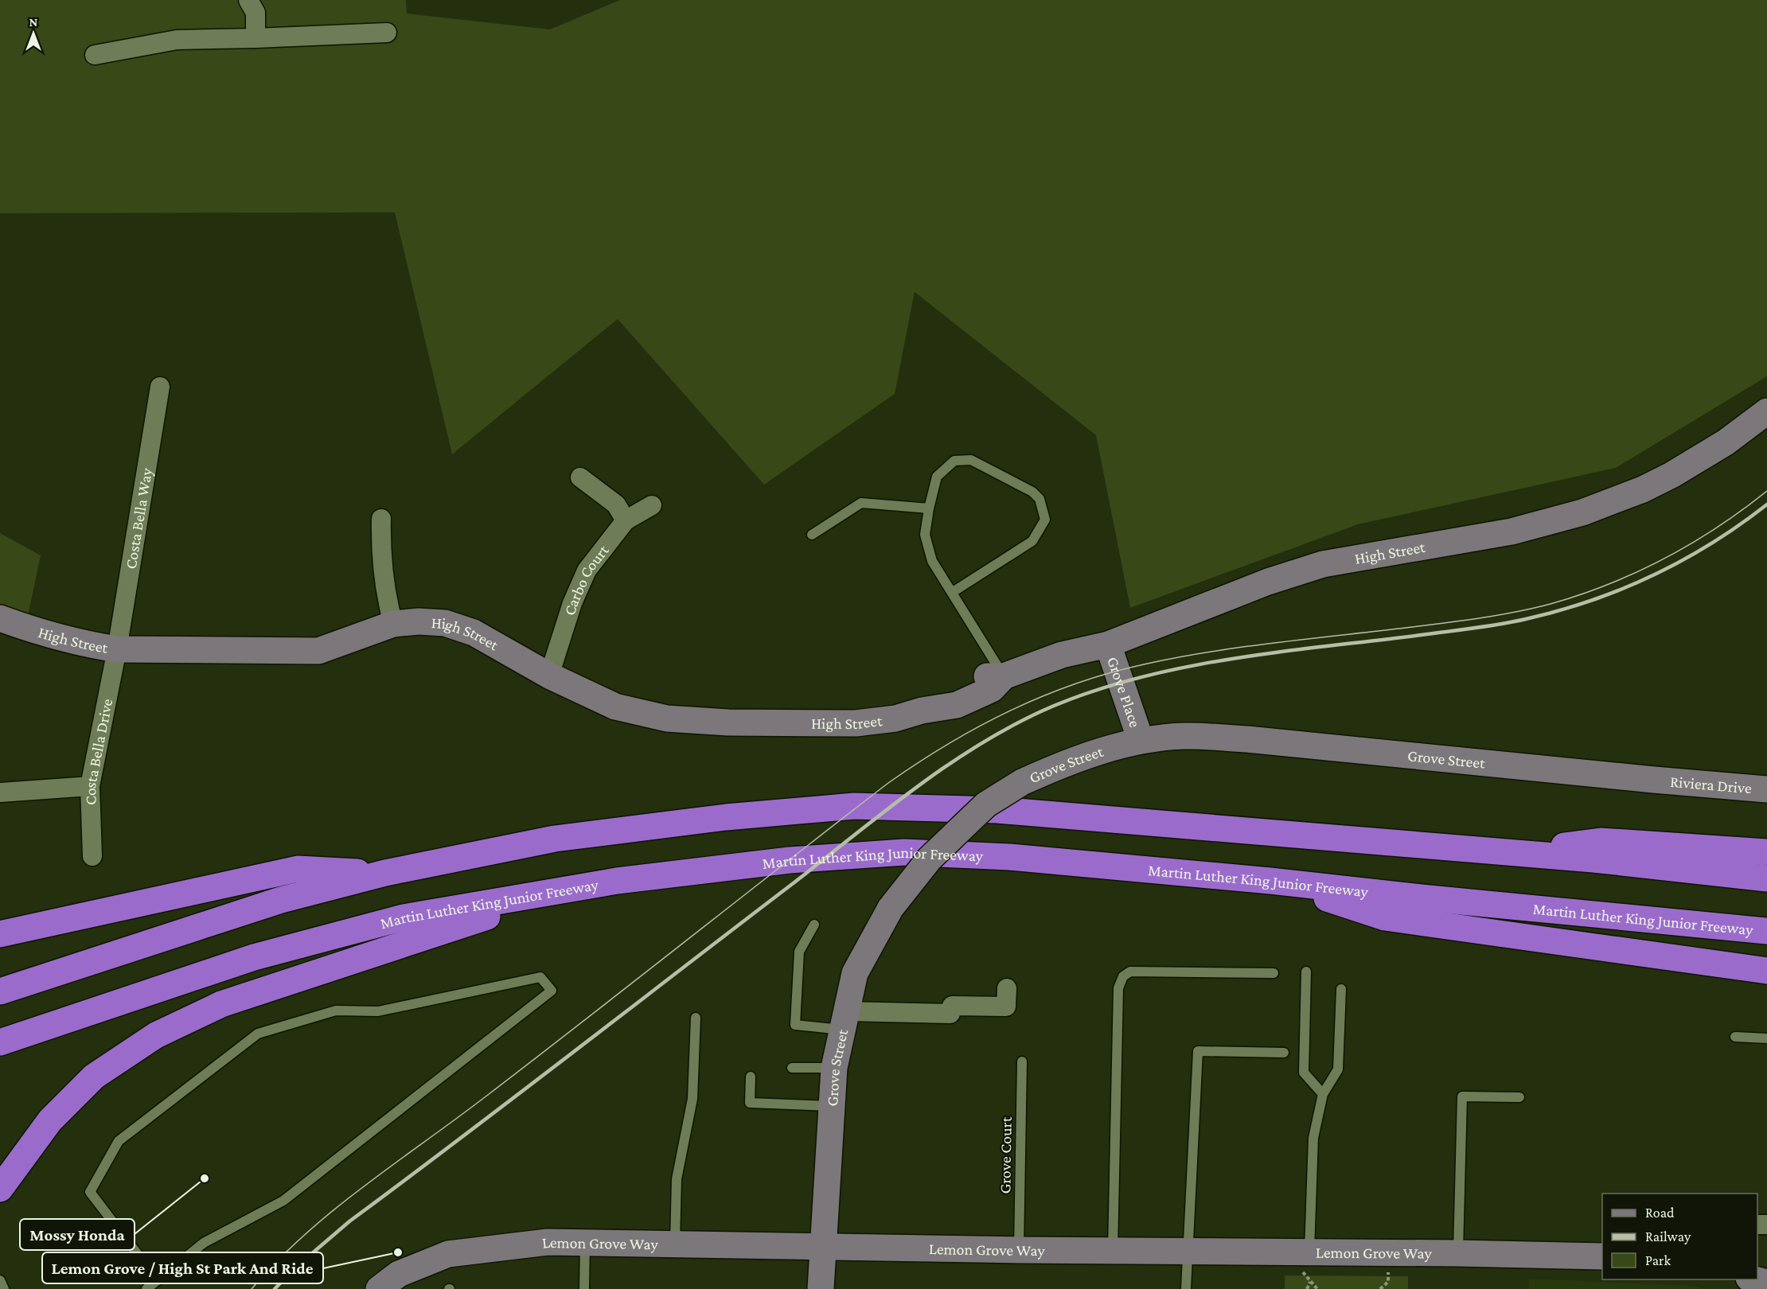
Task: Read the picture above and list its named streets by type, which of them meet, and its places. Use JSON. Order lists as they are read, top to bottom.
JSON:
{
  "streets": {
    "highway": ["Martin Luther King Junior Freeway"],
    "main road": [
      "High Street",
      "Grove Place",
      "Grove Street",
      "Riviera Drive",
      "Lemon Grove Way"
    ],
    "street": ["Costa Bella Way", "Carbo Court", "Costa Bella Drive"],
    "lane": ["Grove Court"]
  },
  "crossings": [
    ["Costa Bella Way", "High Street"],
    ["Costa Bella Way", "Costa Bella Drive"],
    ["High Street", "Carbo Court"],
    ["High Street", "Grove Place"],
    ["High Street", "Costa Bella Drive"],
    ["Grove Place", "Grove Street"],
    ["Grove Street", "Riviera Drive"],
    ["Grove Street", "Lemon Grove Way"],
    ["Grove Court", "Lemon Grove Way"]
  ],
  "places": ["Mossy Honda", "Lemon Grove / High St Park And Ride"],
  "legend": ["Road", "Railway", "Park"],
  "north": "top"
}
